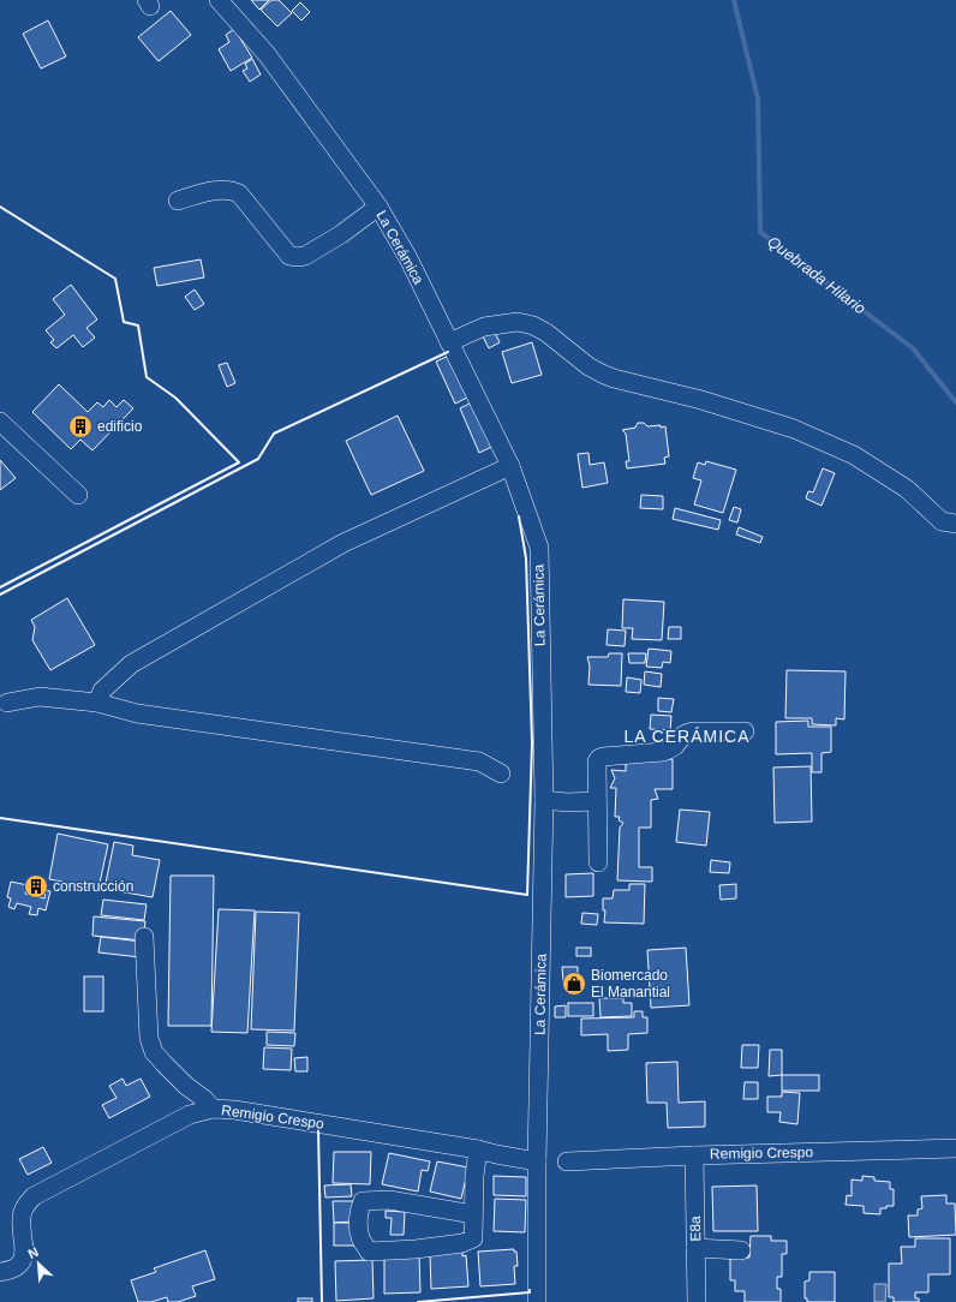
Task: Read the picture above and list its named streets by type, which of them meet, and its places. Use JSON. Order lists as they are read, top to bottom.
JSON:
{
  "streets": {
    "street": ["La Cerámica", "Remigio Crespo", "E8a"]
  },
  "crossings": [
    ["La Cerámica", "Remigio Crespo"],
    ["Remigio Crespo", "E8a"]
  ],
  "districts": ["LA CERÁMICA"],
  "water": ["Quebrada Hilario"],
  "places": {
    "building": ["edificio", "construcción"],
    "shop": ["Biomercado El Manantial"]
  },
  "north": "top left"
}
